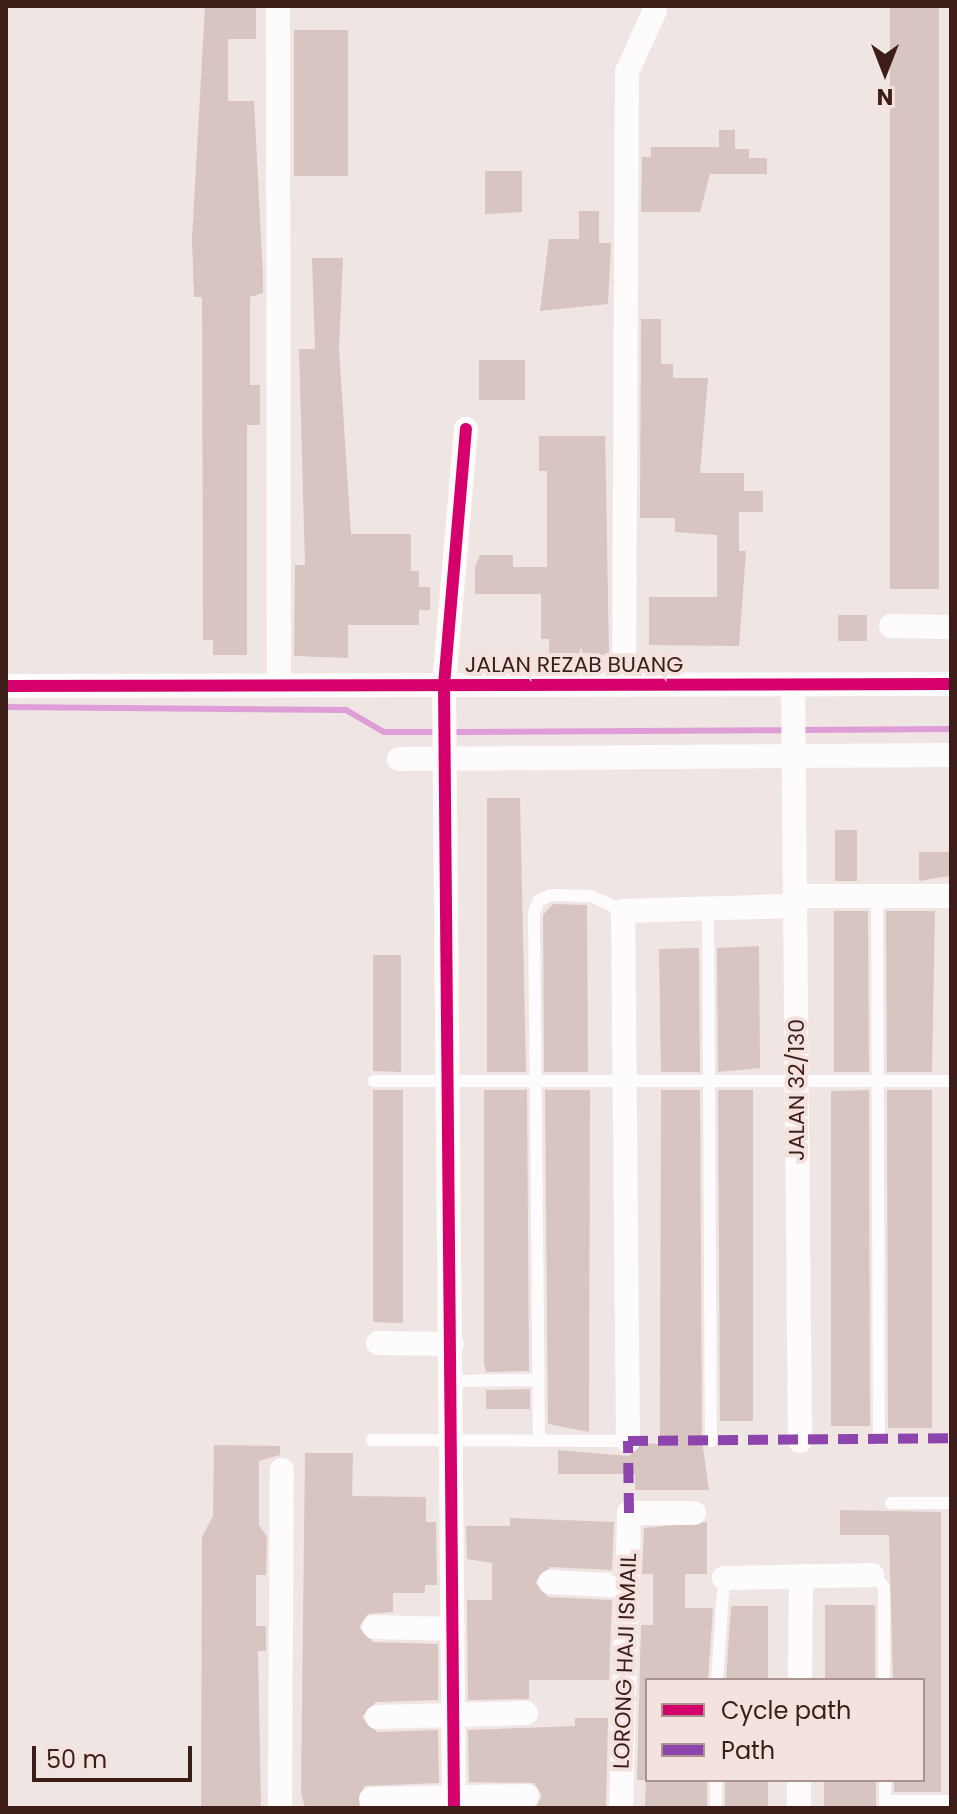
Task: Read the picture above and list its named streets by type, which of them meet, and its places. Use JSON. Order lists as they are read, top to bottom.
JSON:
{
  "streets": {
    "street": ["JALAN REZAB BUANG", "JALAN 32/130", "LORONG HAJI ISMAIL"]
  },
  "crossings": [
    ["JALAN REZAB BUANG", "JALAN 32/130"]
  ],
  "legend": ["Cycle path", "Path"],
  "scale_bar": "50 m",
  "north": "bottom"
}
